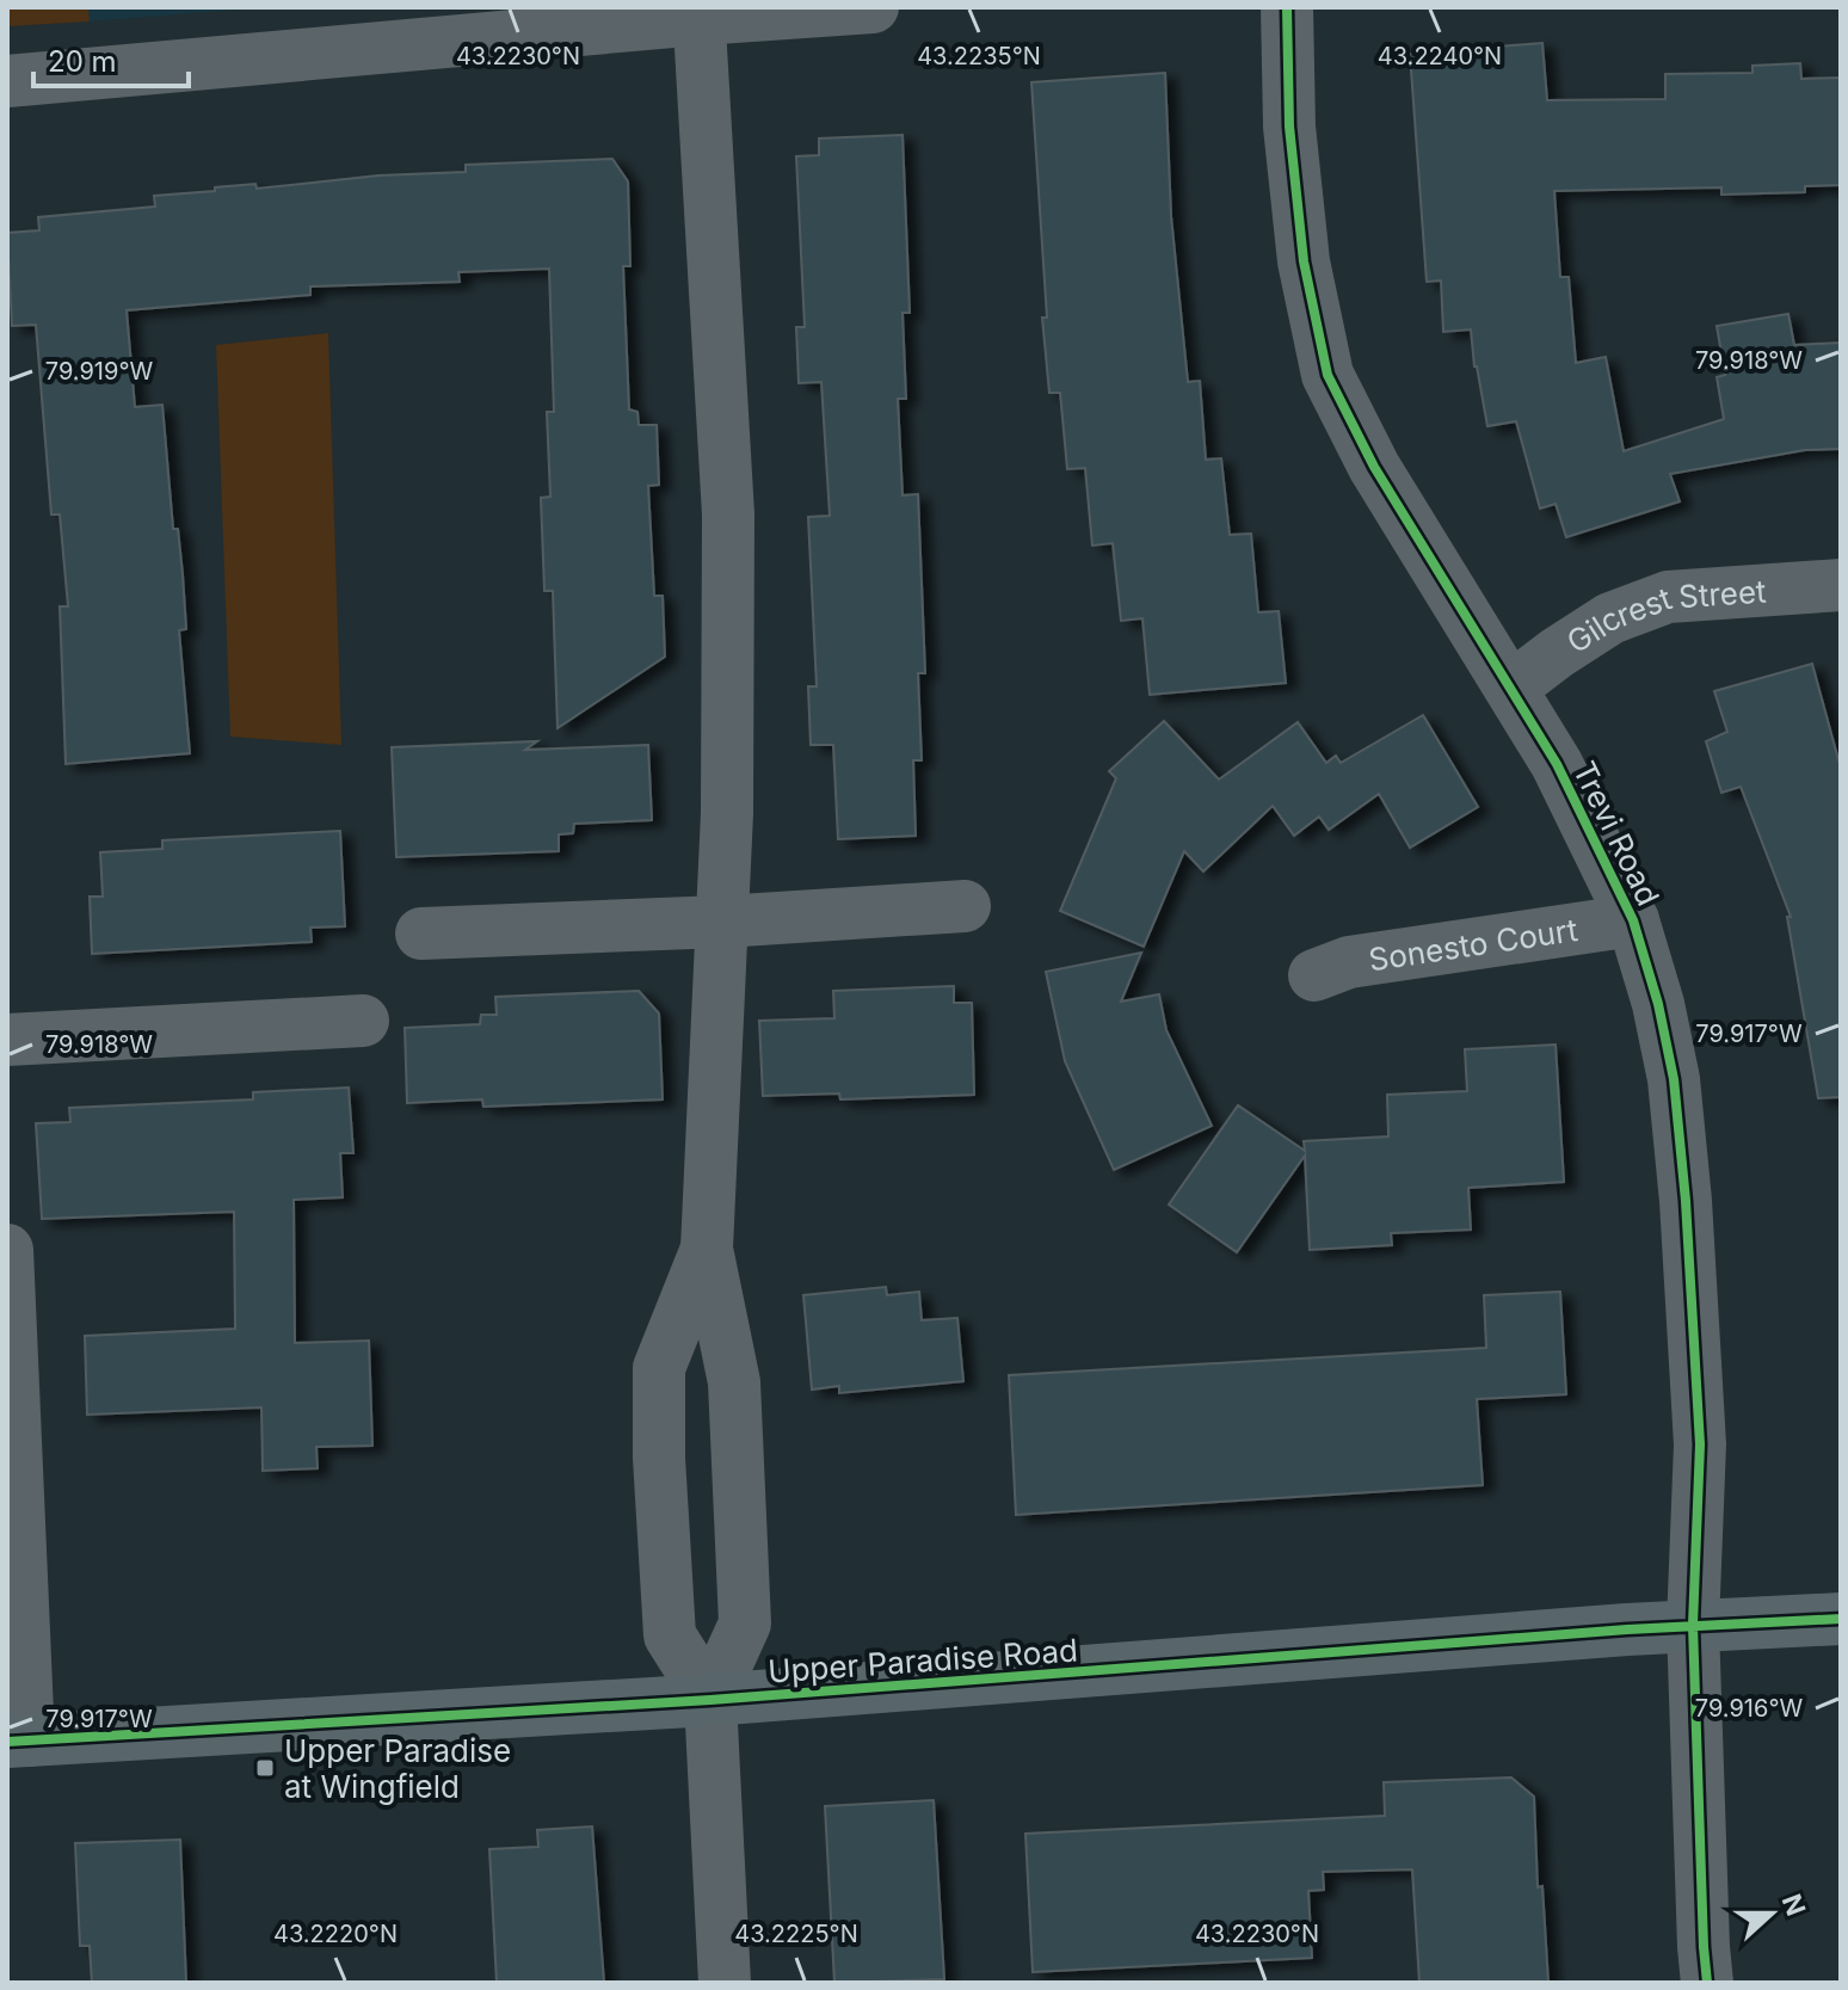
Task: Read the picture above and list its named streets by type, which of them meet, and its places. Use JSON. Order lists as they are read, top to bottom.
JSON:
{
  "streets": {
    "main road": ["Upper Paradise Road"],
    "street": ["Gilcrest Street", "Trevi Road", "Sonesto Court"]
  },
  "crossings": [
    ["Gilcrest Street", "Trevi Road"],
    ["Trevi Road", "Sonesto Court"],
    ["Trevi Road", "Upper Paradise Road"]
  ],
  "places": {
    "transit": ["Upper Paradise at Wingfield"]
  },
  "scale_bar": "20 m",
  "north": "right",
  "coordinates": [
    "43.2230°N",
    "43.2240°N",
    "43.2235°N",
    "79.918°W",
    "79.919°W",
    "79.917°W",
    "79.916°W",
    "43.2220°N",
    "43.2225°N"
  ]
}
